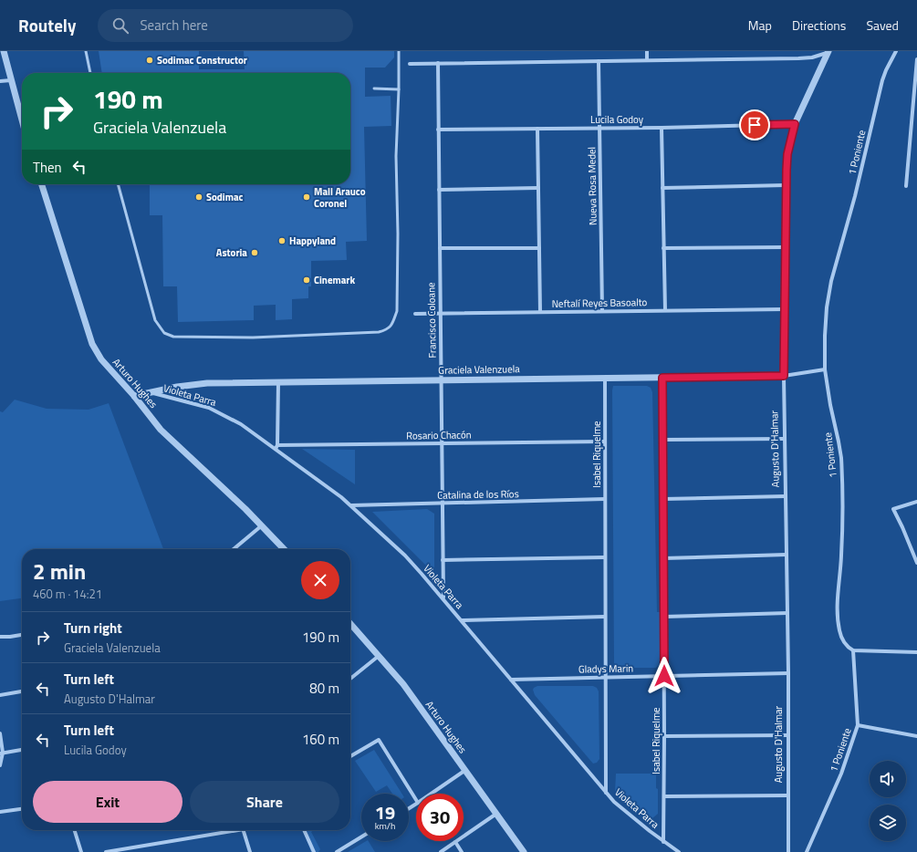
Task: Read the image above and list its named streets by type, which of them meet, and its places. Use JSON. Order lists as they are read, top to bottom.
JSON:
{
  "streets": {
    "street": [
      "Lucila Godoy",
      "1 Poniente",
      "Nueva Rosa Medel",
      "Neftalí Reyes Basoalto",
      "Francisco Coloane",
      "Graciela Valenzuela",
      "Arturo Hughes",
      "Violeta Parra",
      "Rosario Chacón",
      "Augusto D'Halmar",
      "Isabel Riquelme",
      "Catalina de los Ríos",
      "Gladys Marin"
    ]
  },
  "crossings": [
    ["Lucila Godoy", "Nueva Rosa Medel"],
    ["Lucila Godoy", "Francisco Coloane"],
    ["Lucila Godoy", "Augusto D'Halmar"],
    ["1 Poniente", "Graciela Valenzuela"],
    ["Nueva Rosa Medel", "Neftalí Reyes Basoalto"],
    ["Neftalí Reyes Basoalto", "Francisco Coloane"],
    ["Neftalí Reyes Basoalto", "Augusto D'Halmar"],
    ["Francisco Coloane", "Graciela Valenzuela"],
    ["Francisco Coloane", "Violeta Parra"],
    ["Francisco Coloane", "Rosario Chacón"],
    ["Francisco Coloane", "Catalina de los Ríos"],
    ["Graciela Valenzuela", "Arturo Hughes"],
    ["Graciela Valenzuela", "Violeta Parra"],
    ["Graciela Valenzuela", "Augusto D'Halmar"],
    ["Graciela Valenzuela", "Isabel Riquelme"],
    ["Violeta Parra", "Rosario Chacón"],
    ["Violeta Parra", "Isabel Riquelme"],
    ["Violeta Parra", "Catalina de los Ríos"],
    ["Violeta Parra", "Gladys Marin"],
    ["Rosario Chacón", "Isabel Riquelme"],
    ["Augusto D'Halmar", "Gladys Marin"],
    ["Isabel Riquelme", "Catalina de los Ríos"],
    ["Isabel Riquelme", "Gladys Marin"]
  ],
  "places": [
    "Sodimac Constructor",
    "Sodimac",
    "Mall Arauco Coronel",
    "Happyland",
    "Astoria",
    "Cinemark"
  ],
  "page": {
    "header": "Routely",
    "search": "Search here",
    "nav": ["Map", "Directions", "Saved"],
    "turn": ["190 m", "Graciela Valenzuela"],
    "then": "Then",
    "heading": ["2 min", "460 m · 14:21"],
    "list": [
      {
        "name": "Turn right",
        "note": "Graciela Valenzuela",
        "value": "190 m"
      },
      {
        "name": "Turn left",
        "note": "Augusto D'Halmar",
        "value": "80 m"
      },
      {
        "name": "Turn left",
        "note": "Lucila Godoy",
        "value": "160 m"
      }
    ],
    "buttons": ["Exit", "Share"],
    "speed": "19 km/h",
    "limit": "30"
  }
}
